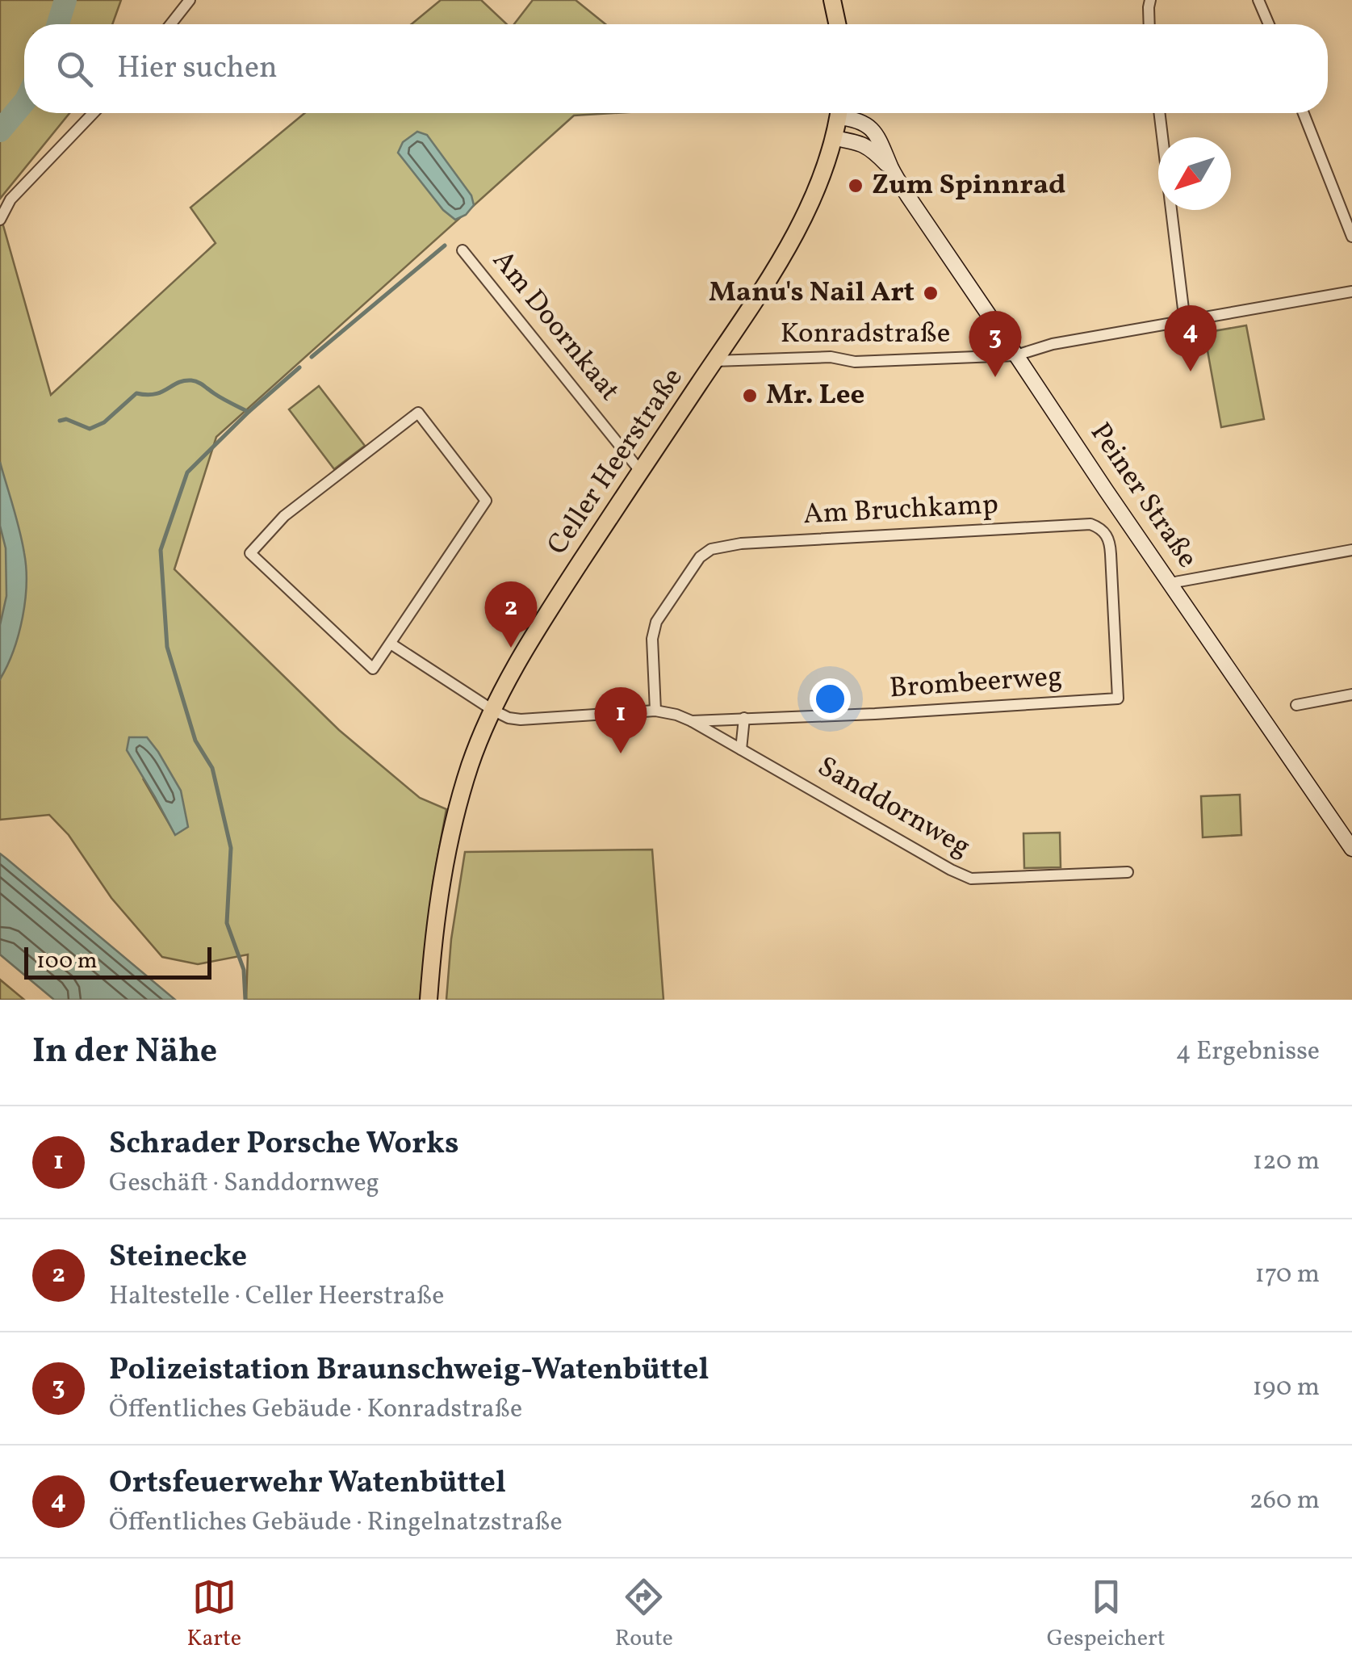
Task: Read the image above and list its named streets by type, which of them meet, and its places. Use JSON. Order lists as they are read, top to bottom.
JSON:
{
  "streets": {
    "main road": ["Celler Heerstraße", "Peiner Straße"],
    "street": [
      "Am Doornkaat",
      "Konradstraße",
      "Am Bruchkamp",
      "Brombeerweg",
      "Sanddornweg"
    ]
  },
  "crossings": [
    ["Am Doornkaat", "Celler Heerstraße"],
    ["Konradstraße", "Celler Heerstraße"],
    ["Konradstraße", "Peiner Straße"],
    ["Celler Heerstraße", "Peiner Straße"],
    ["Celler Heerstraße", "Sanddornweg"],
    ["Am Bruchkamp", "Brombeerweg"],
    ["Am Bruchkamp", "Sanddornweg"],
    ["Brombeerweg", "Sanddornweg"]
  ],
  "places": ["Zum Spinnrad", "Manu's Nail Art", "Mr. Lee"],
  "scale_bar": "100 m",
  "north": "bottom left",
  "page": {
    "search": "Hier suchen",
    "pins": [
      "4",
      "3",
      "2",
      "1"
    ],
    "scale": "100 m",
    "heading": ["In der Nähe", "4 Ergebnisse"],
    "list": [
      {
        "mark": "1",
        "name": "Schrader Porsche Works",
        "note": "Geschäft · Sanddornweg",
        "value": "120 m"
      },
      {
        "mark": "2",
        "name": "Steinecke",
        "note": "Haltestelle · Celler Heerstraße",
        "value": "170 m"
      },
      {
        "mark": "3",
        "name": "Polizeistation Braunschweig-Watenbüttel",
        "note": "Öffentliches Gebäude · Konradstraße",
        "value": "190 m"
      },
      {
        "mark": "4",
        "name": "Ortsfeuerwehr Watenbüttel",
        "note": "Öffentliches Gebäude · Ringelnatzstraße",
        "value": "260 m"
      }
    ],
    "nav": ["Karte", "Route", "Gespeichert"]
  }
}
